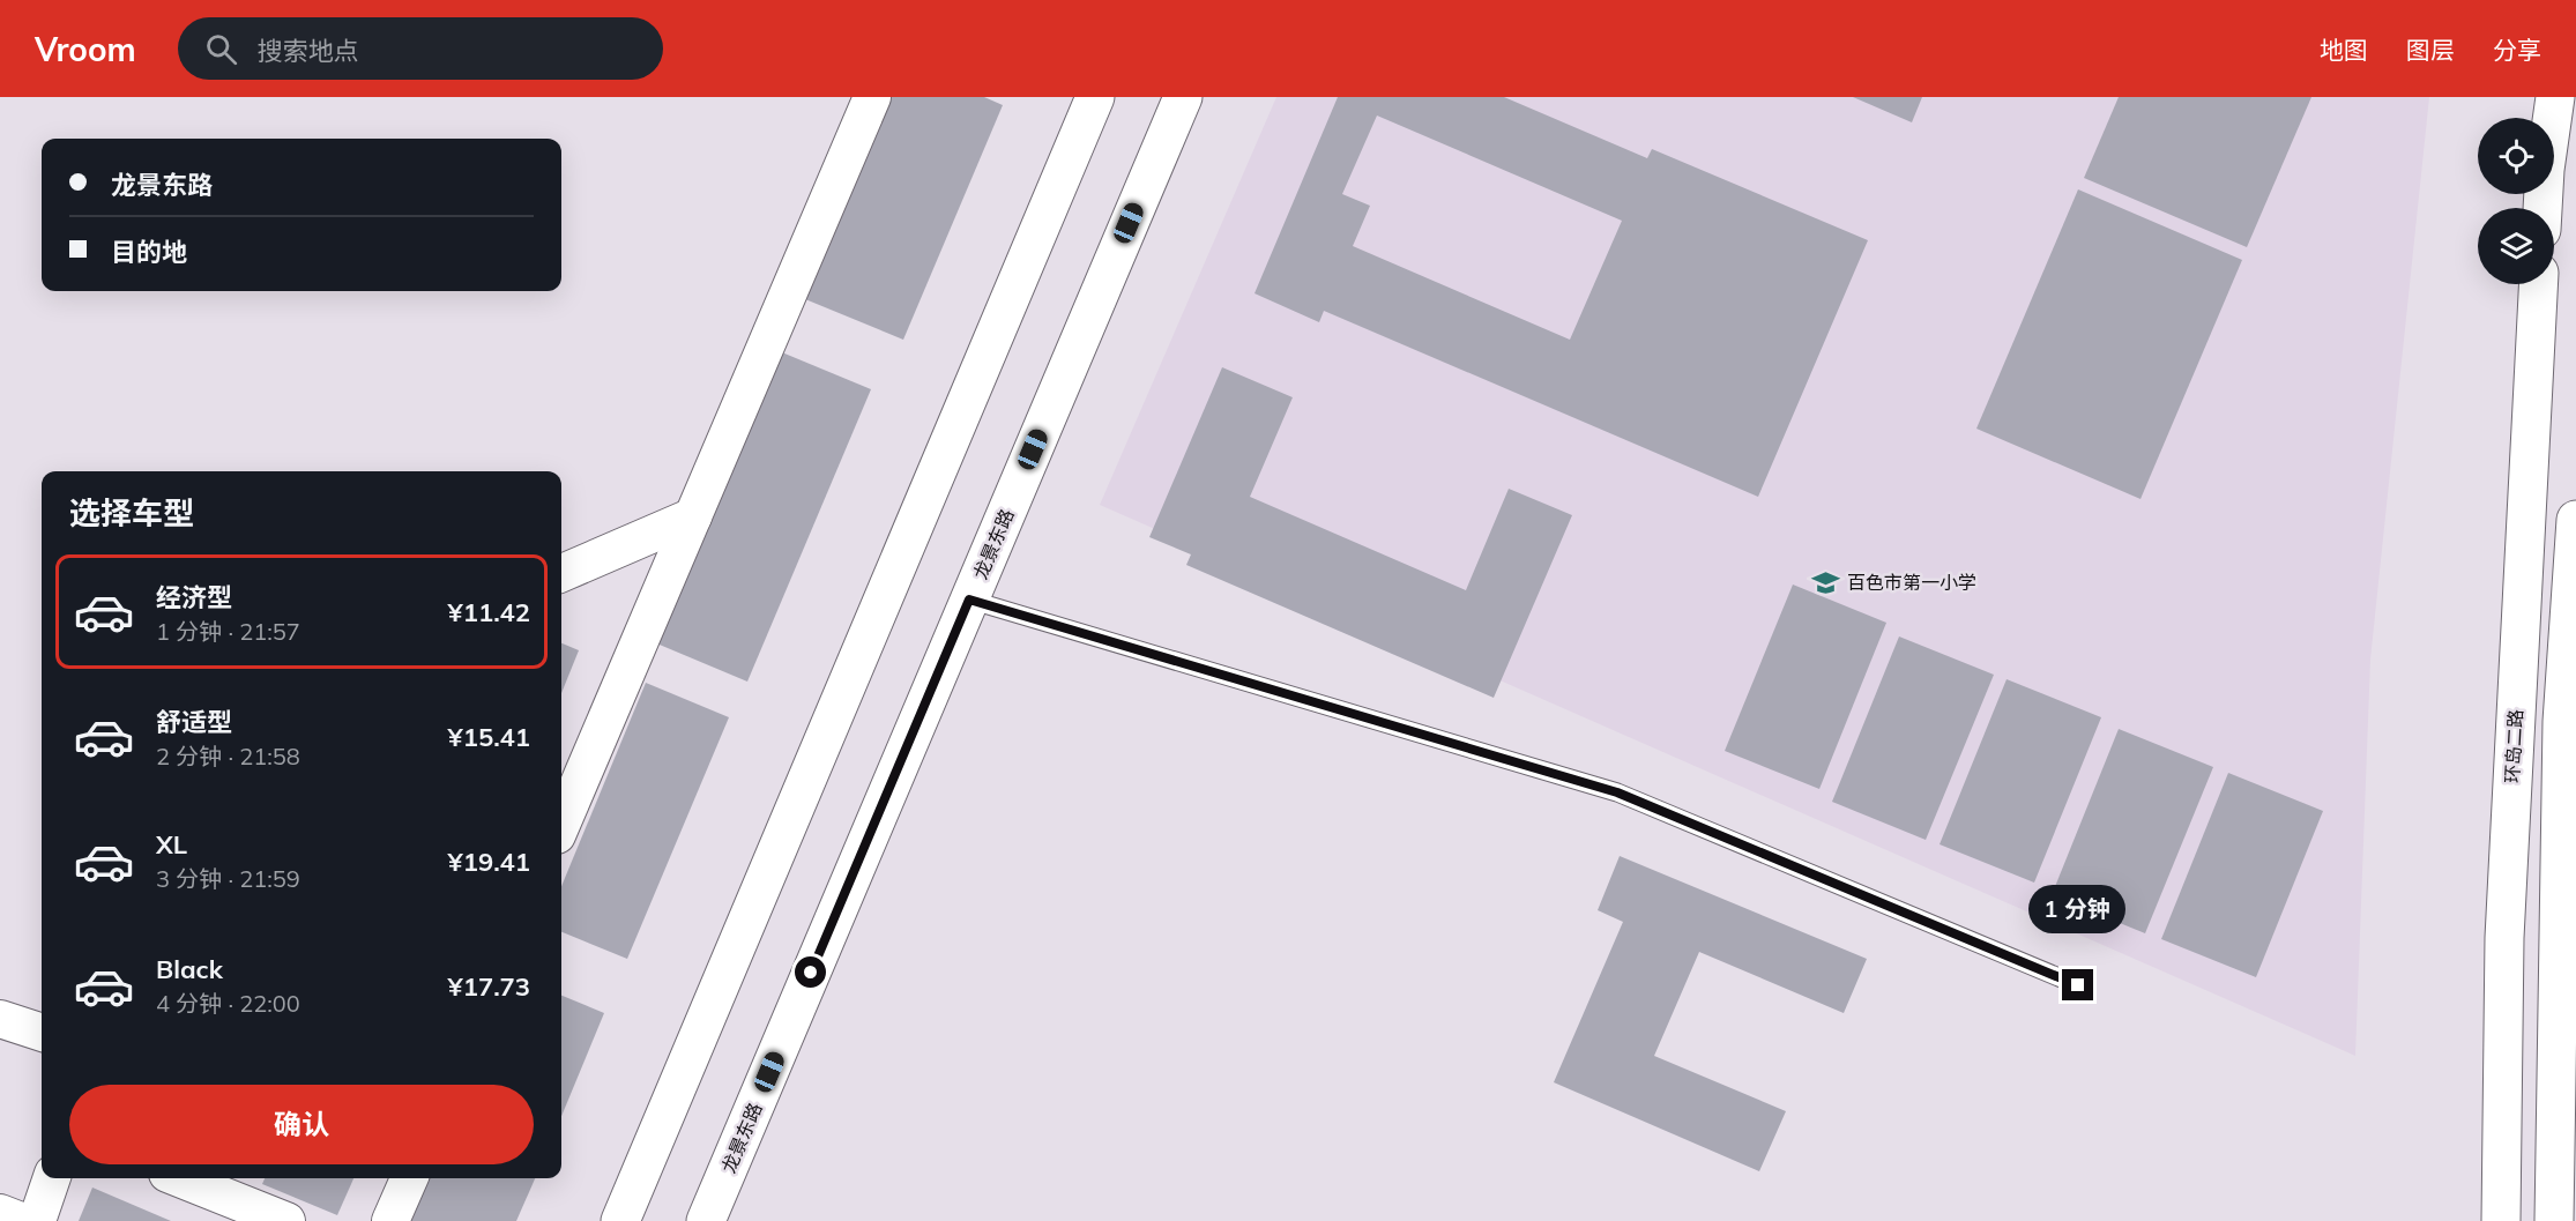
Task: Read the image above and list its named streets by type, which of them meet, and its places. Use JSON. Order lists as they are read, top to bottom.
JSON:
{
  "streets": {
    "main road": ["龙景东路", "环岛二路"]
  },
  "places": {
    "school or university": ["百色市第一小学"]
  },
  "page": {
    "header": "Vroom",
    "search": "搜索地点",
    "nav": ["地图", "图层", "分享"],
    "banner": ["龙景东路", "目的地"],
    "heading": "选择车型",
    "list": [
      {
        "name": "经济型",
        "note": "1 分钟 · 21:57",
        "value": "¥11.42"
      },
      {
        "name": "舒适型",
        "note": "2 分钟 · 21:58",
        "value": "¥15.41"
      },
      {
        "name": "XL",
        "note": "3 分钟 · 21:59",
        "value": "¥19.41"
      },
      {
        "name": "Black",
        "note": "4 分钟 · 22:00",
        "value": "¥17.73"
      }
    ],
    "bubble": "1 分钟",
    "buttons": "确认"
  }
}
